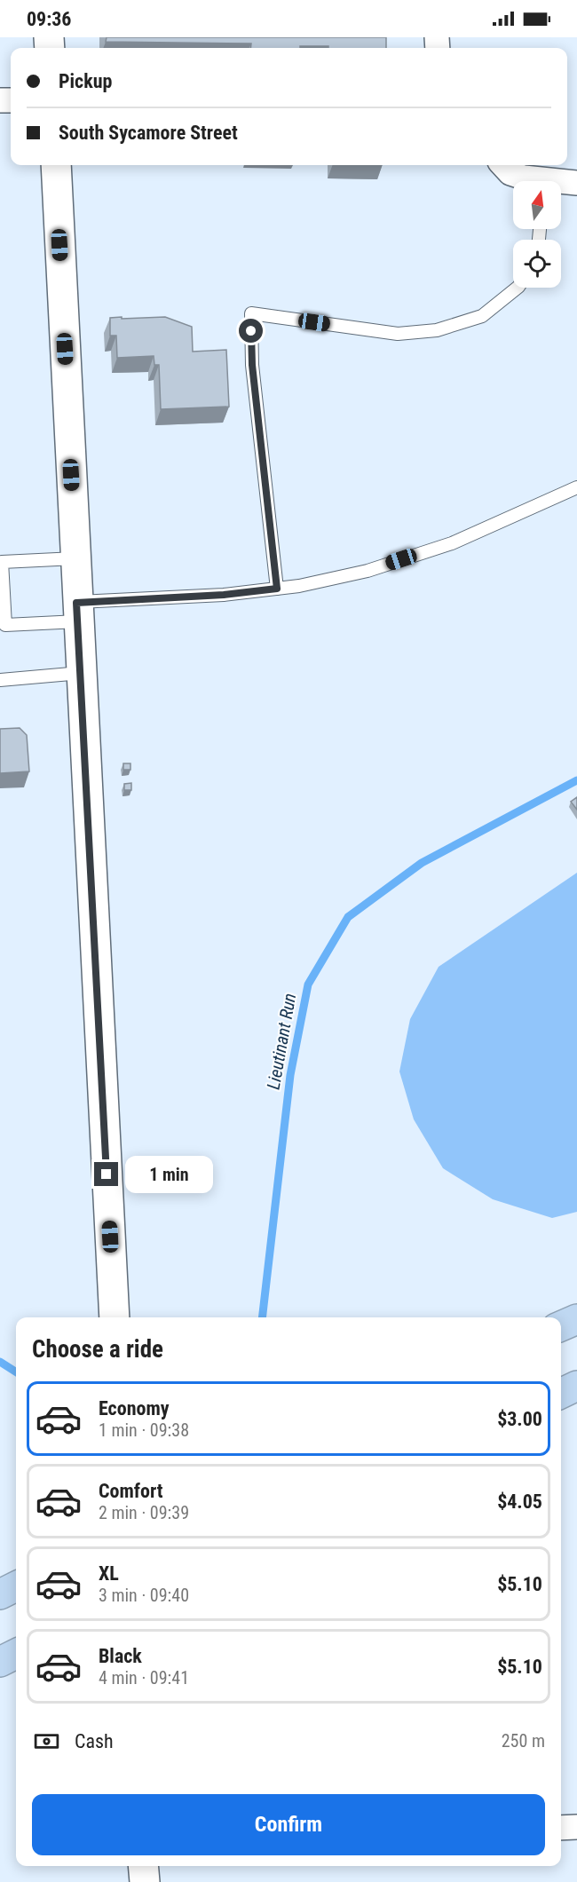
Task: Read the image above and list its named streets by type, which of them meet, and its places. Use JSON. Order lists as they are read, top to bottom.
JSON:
{
  "water": ["Lieutinant Run"],
  "north": "top",
  "page": {
    "status": "09:36",
    "banner": ["Pickup", "South Sycamore Street"],
    "bubble": "1 min",
    "heading": "Choose a ride",
    "list": [
      {
        "name": "Economy",
        "note": "1 min · 09:38",
        "value": "$3.00"
      },
      {
        "name": "Comfort",
        "note": "2 min · 09:39",
        "value": "$4.05"
      },
      {
        "name": "XL",
        "note": "3 min · 09:40",
        "value": "$5.10"
      },
      {
        "name": "Black",
        "note": "4 min · 09:41",
        "value": "$5.10"
      }
    ],
    "pay": ["Cash", "250 m"],
    "buttons": "Confirm"
  }
}
